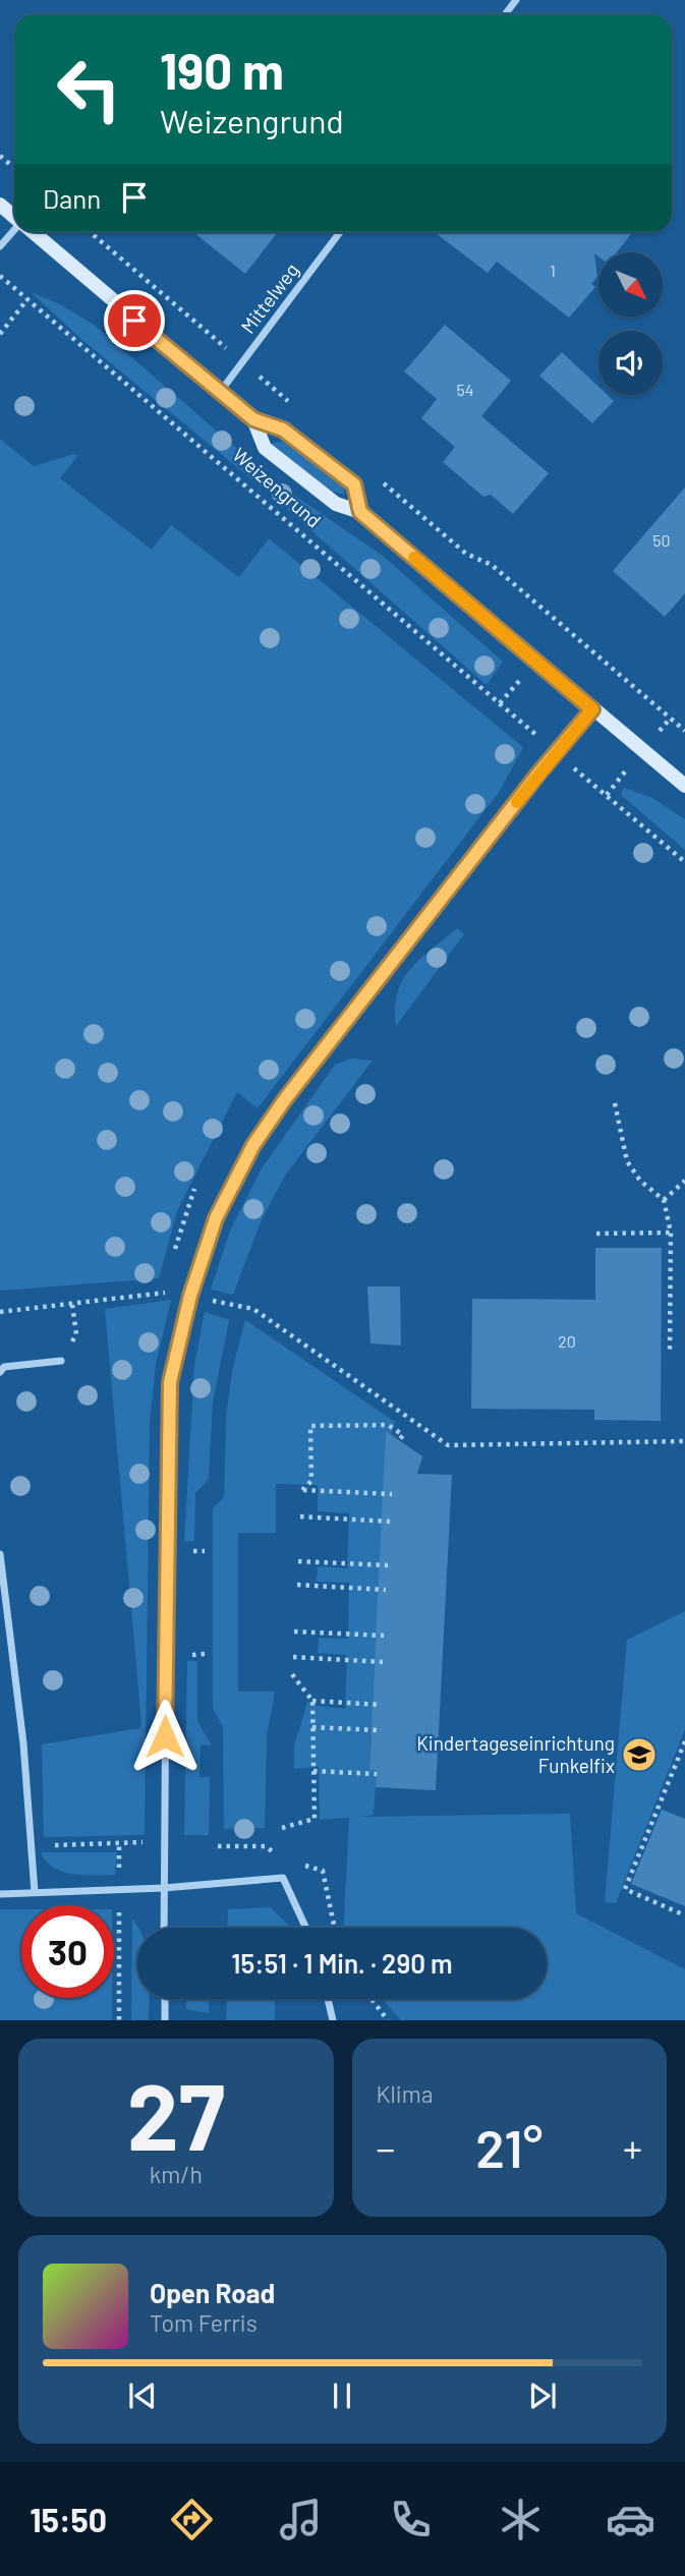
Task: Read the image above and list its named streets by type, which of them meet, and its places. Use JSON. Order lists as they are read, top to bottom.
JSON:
{
  "streets": {
    "main road": ["Weizengrund"],
    "street": ["Mittelweg"]
  },
  "crossings": [
    ["Mittelweg", "Weizengrund"]
  ],
  "places": {
    "school or university": ["Kindertageseinrichtung Funkelfix"]
  },
  "house_numbers": [
    "1",
    "54",
    "50",
    "20"
  ],
  "north": "bottom right",
  "page": {
    "turn": ["190 m", "Weizengrund"],
    "then": "Dann",
    "limit": "30",
    "trip": "15:51 · 1 Min. · 290 m",
    "tile": [
      ["27", "km/h"],
      "Klima"
    ],
    "heat": ["−", "21°", "+"],
    "song": ["Open Road", "Tom Ferris"],
    "tabs": "15:50"
  }
}
